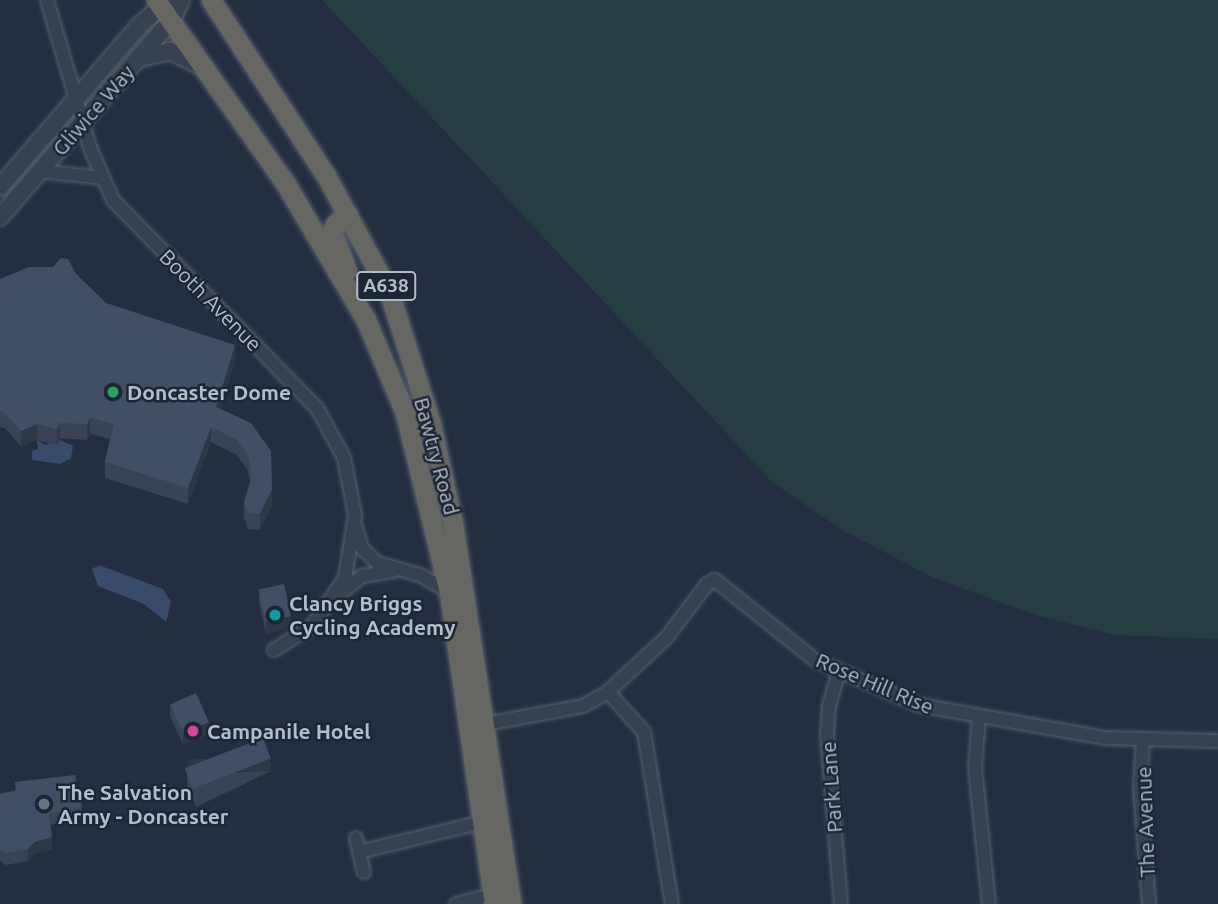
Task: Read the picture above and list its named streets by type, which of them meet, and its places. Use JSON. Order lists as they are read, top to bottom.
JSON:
{
  "streets": {
    "highway": ["A638", "Bawtry Road"],
    "street": [
      "Gliwice Way",
      "Booth Avenue",
      "Rose Hill Rise",
      "Park Lane",
      "The Avenue"
    ]
  },
  "crossings": [
    ["Gliwice Way", "Booth Avenue"],
    ["Gliwice Way", "Bawtry Road"],
    ["Bawtry Road", "Rose Hill Rise"],
    ["Rose Hill Rise", "Park Lane"],
    ["Rose Hill Rise", "The Avenue"]
  ],
  "places": [
    "Doncaster Dome",
    "Clancy Briggs Cycling Academy",
    "Campanile Hotel",
    "The Salvation Army - Doncaster"
  ]
}
